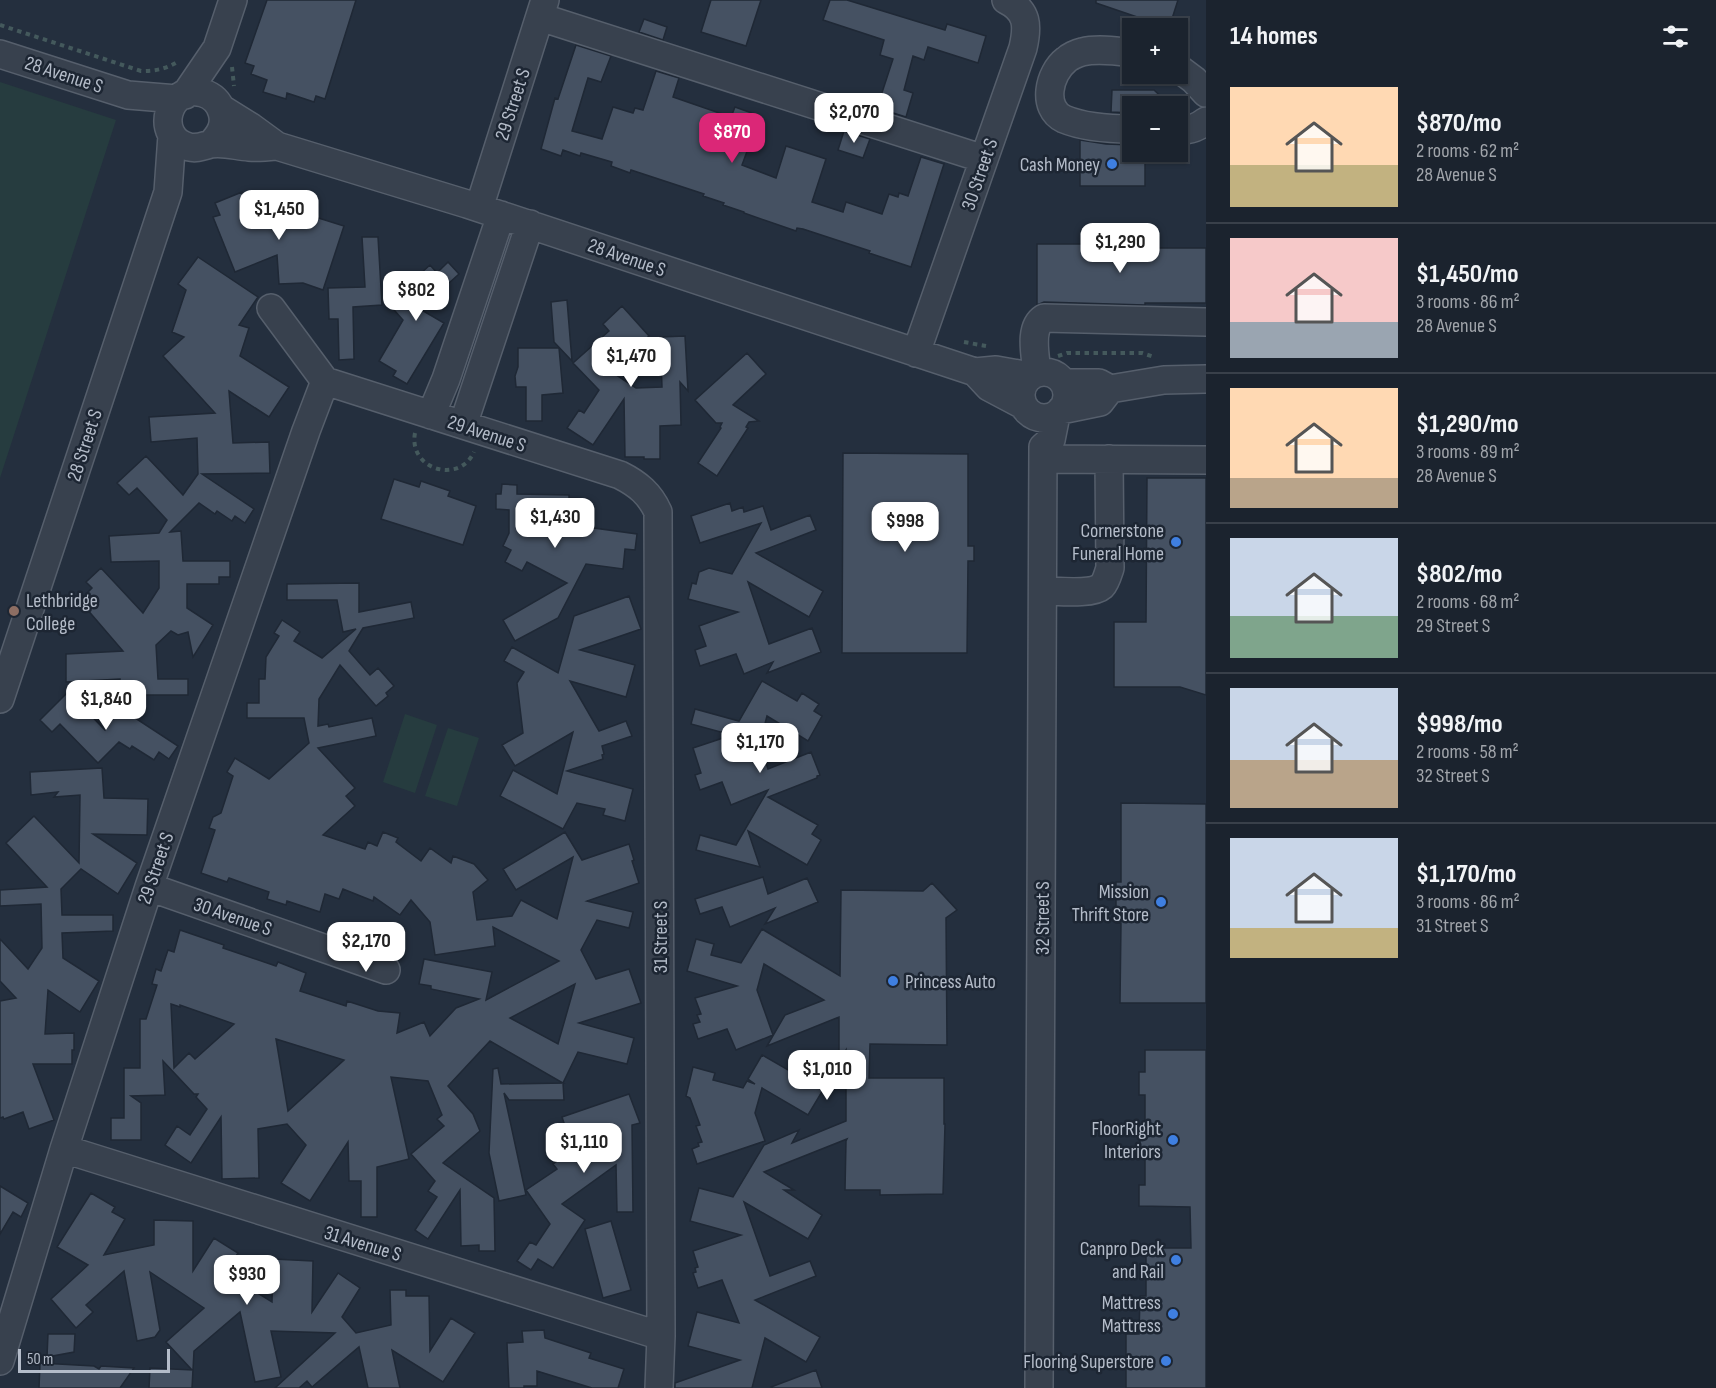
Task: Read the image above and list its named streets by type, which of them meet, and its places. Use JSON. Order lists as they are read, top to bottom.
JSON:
{
  "streets": {
    "street": [
      "28 Avenue S",
      "29 Street S",
      "30 Street S",
      "29 Avenue S",
      "28 Street S",
      "30 Avenue S",
      "32 Street S",
      "31 Street S",
      "31 Avenue S"
    ]
  },
  "crossings": [
    ["28 Avenue S", "29 Street S"],
    ["28 Avenue S", "30 Street S"],
    ["28 Avenue S", "32 Street S"],
    ["29 Street S", "29 Avenue S"],
    ["29 Street S", "30 Avenue S"],
    ["29 Street S", "31 Avenue S"],
    ["29 Avenue S", "31 Street S"],
    ["31 Street S", "31 Avenue S"]
  ],
  "places": [
    "Cash Money",
    "Cornerstone Funeral Home",
    "Lethbridge College",
    "Mission Thrift Store",
    "Princess Auto",
    "FloorRight Interiors",
    "Canpro Deck and Rail",
    "Mattress Mattress",
    "Flooring Superstore"
  ],
  "scale_bar": "50 m",
  "page": {
    "heading": "14 homes",
    "map_buttons": ["+", "−"],
    "list": [
      {
        "name": "$870/mo",
        "note": "2 rooms · 62 m² · 28 Avenue S"
      },
      {
        "name": "$1,450/mo",
        "note": "3 rooms · 86 m² · 28 Avenue S"
      },
      {
        "name": "$1,290/mo",
        "note": "3 rooms · 89 m² · 28 Avenue S"
      },
      {
        "name": "$802/mo",
        "note": "2 rooms · 68 m² · 29 Street S"
      },
      {
        "name": "$998/mo",
        "note": "2 rooms · 58 m² · 32 Street S"
      },
      {
        "name": "$1,170/mo",
        "note": "3 rooms · 86 m² · 31 Street S"
      }
    ],
    "price": [
      "$2,070",
      "$870",
      "$1,450",
      "$1,290",
      "$802",
      "$1,470",
      "$1,430",
      "$998",
      "$1,840",
      "$1,170",
      "$2,170",
      "$1,010",
      "$1,110",
      "$930"
    ],
    "scale": "50 m"
  }
}
